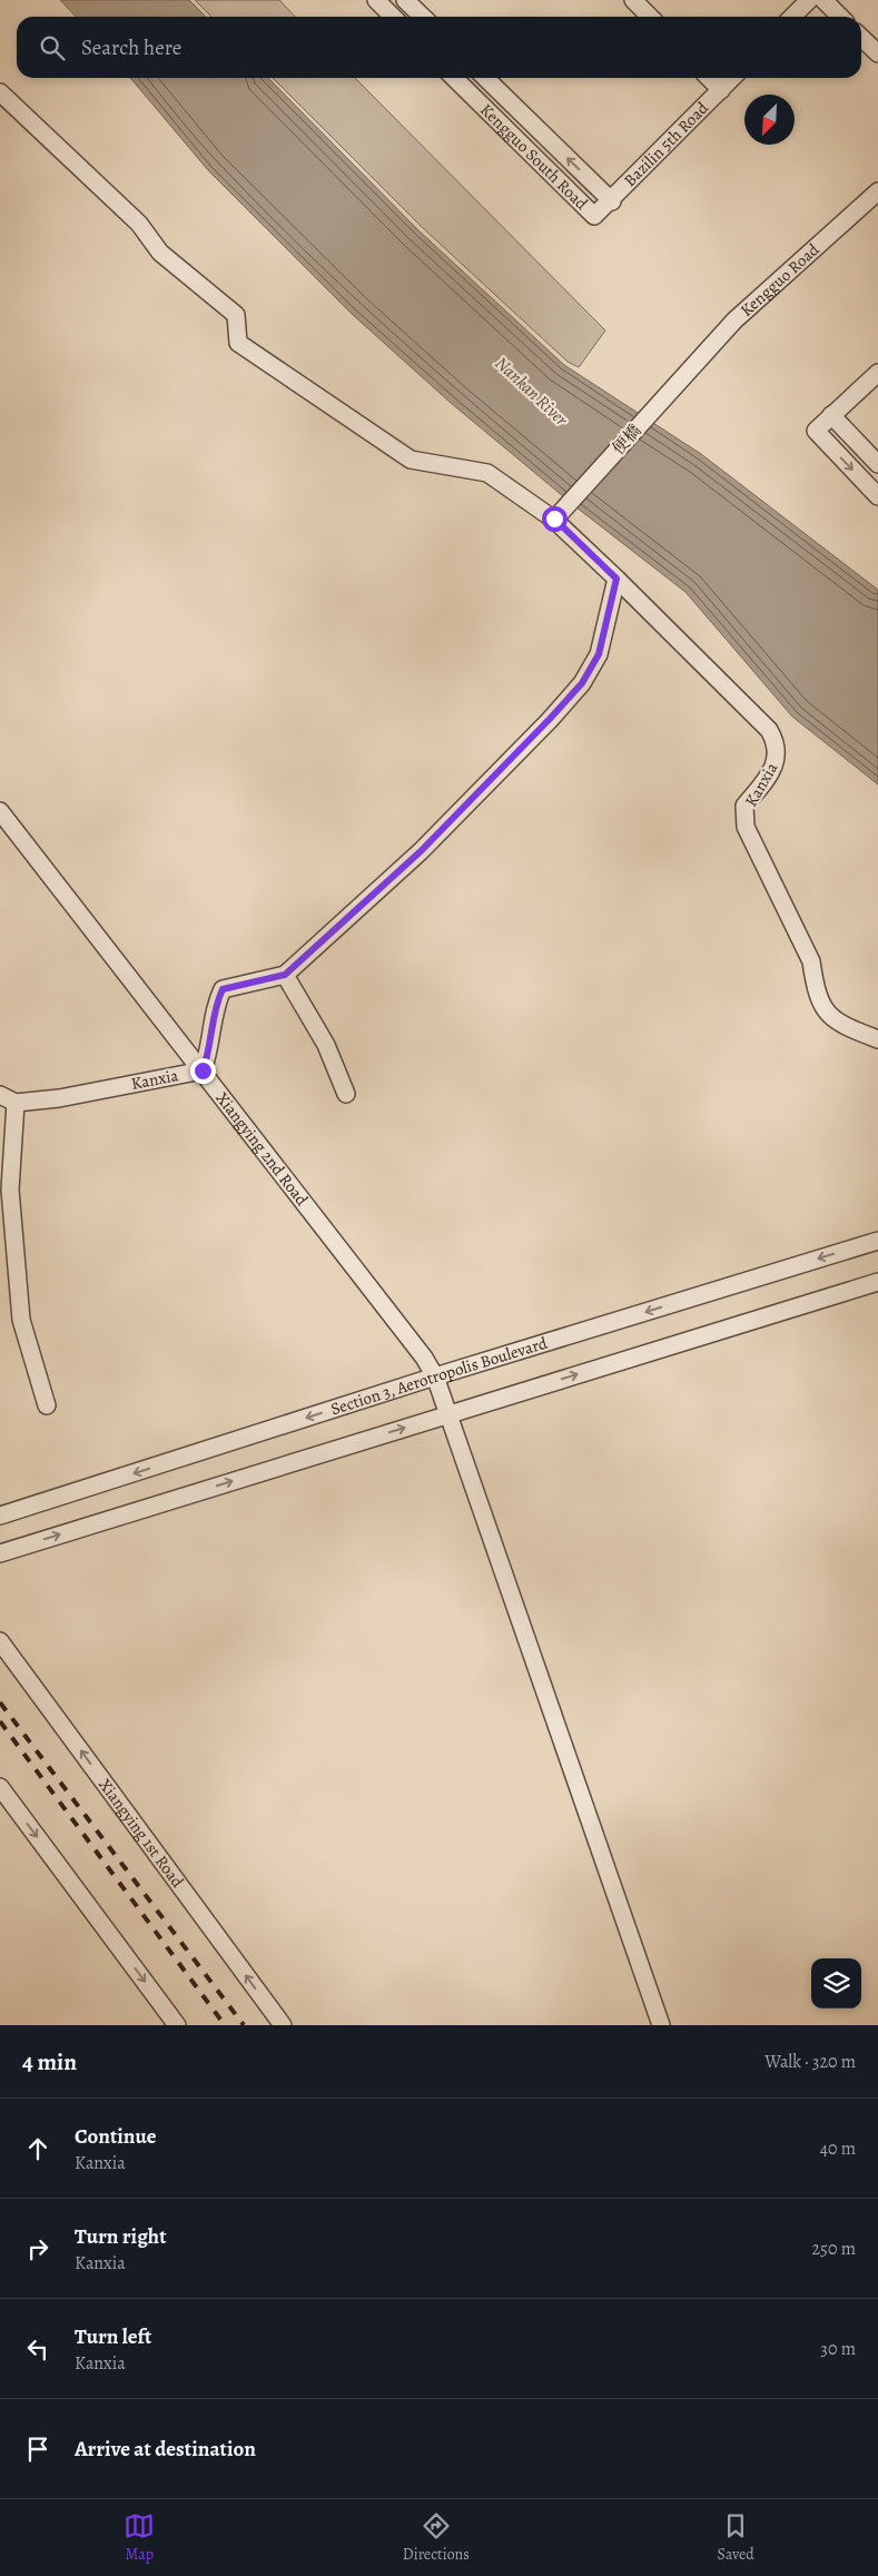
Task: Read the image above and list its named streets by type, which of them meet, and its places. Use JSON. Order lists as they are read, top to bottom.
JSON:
{
  "streets": {
    "street": [
      "Bazilin 5th Road",
      "Kengguo South Road",
      "Kengguo Road",
      "便橋",
      "Kanxia",
      "Xiangying 2nd Road",
      "Section 3, Aerotropolis Boulevard",
      "Xiangying 1st Road"
    ]
  },
  "crossings": [
    ["Bazilin 5th Road", "Kengguo South Road"],
    ["Kengguo Road", "便橋"],
    ["便橋", "Kanxia"],
    ["Kanxia", "Xiangying 2nd Road"],
    ["Xiangying 2nd Road", "Section 3, Aerotropolis Boulevard"]
  ],
  "water": ["Nankan River"],
  "north": "bottom left",
  "page": {
    "search": "Search here",
    "heading": ["4 min", "Walk · 320 m"],
    "list": [
      ["Continue", "Kanxia", "40 m"],
      ["Turn right", "Kanxia", "250 m"],
      ["Turn left", "Kanxia", "30 m"],
      "Arrive at destination"
    ],
    "nav": ["Map", "Directions", "Saved"]
  }
}
